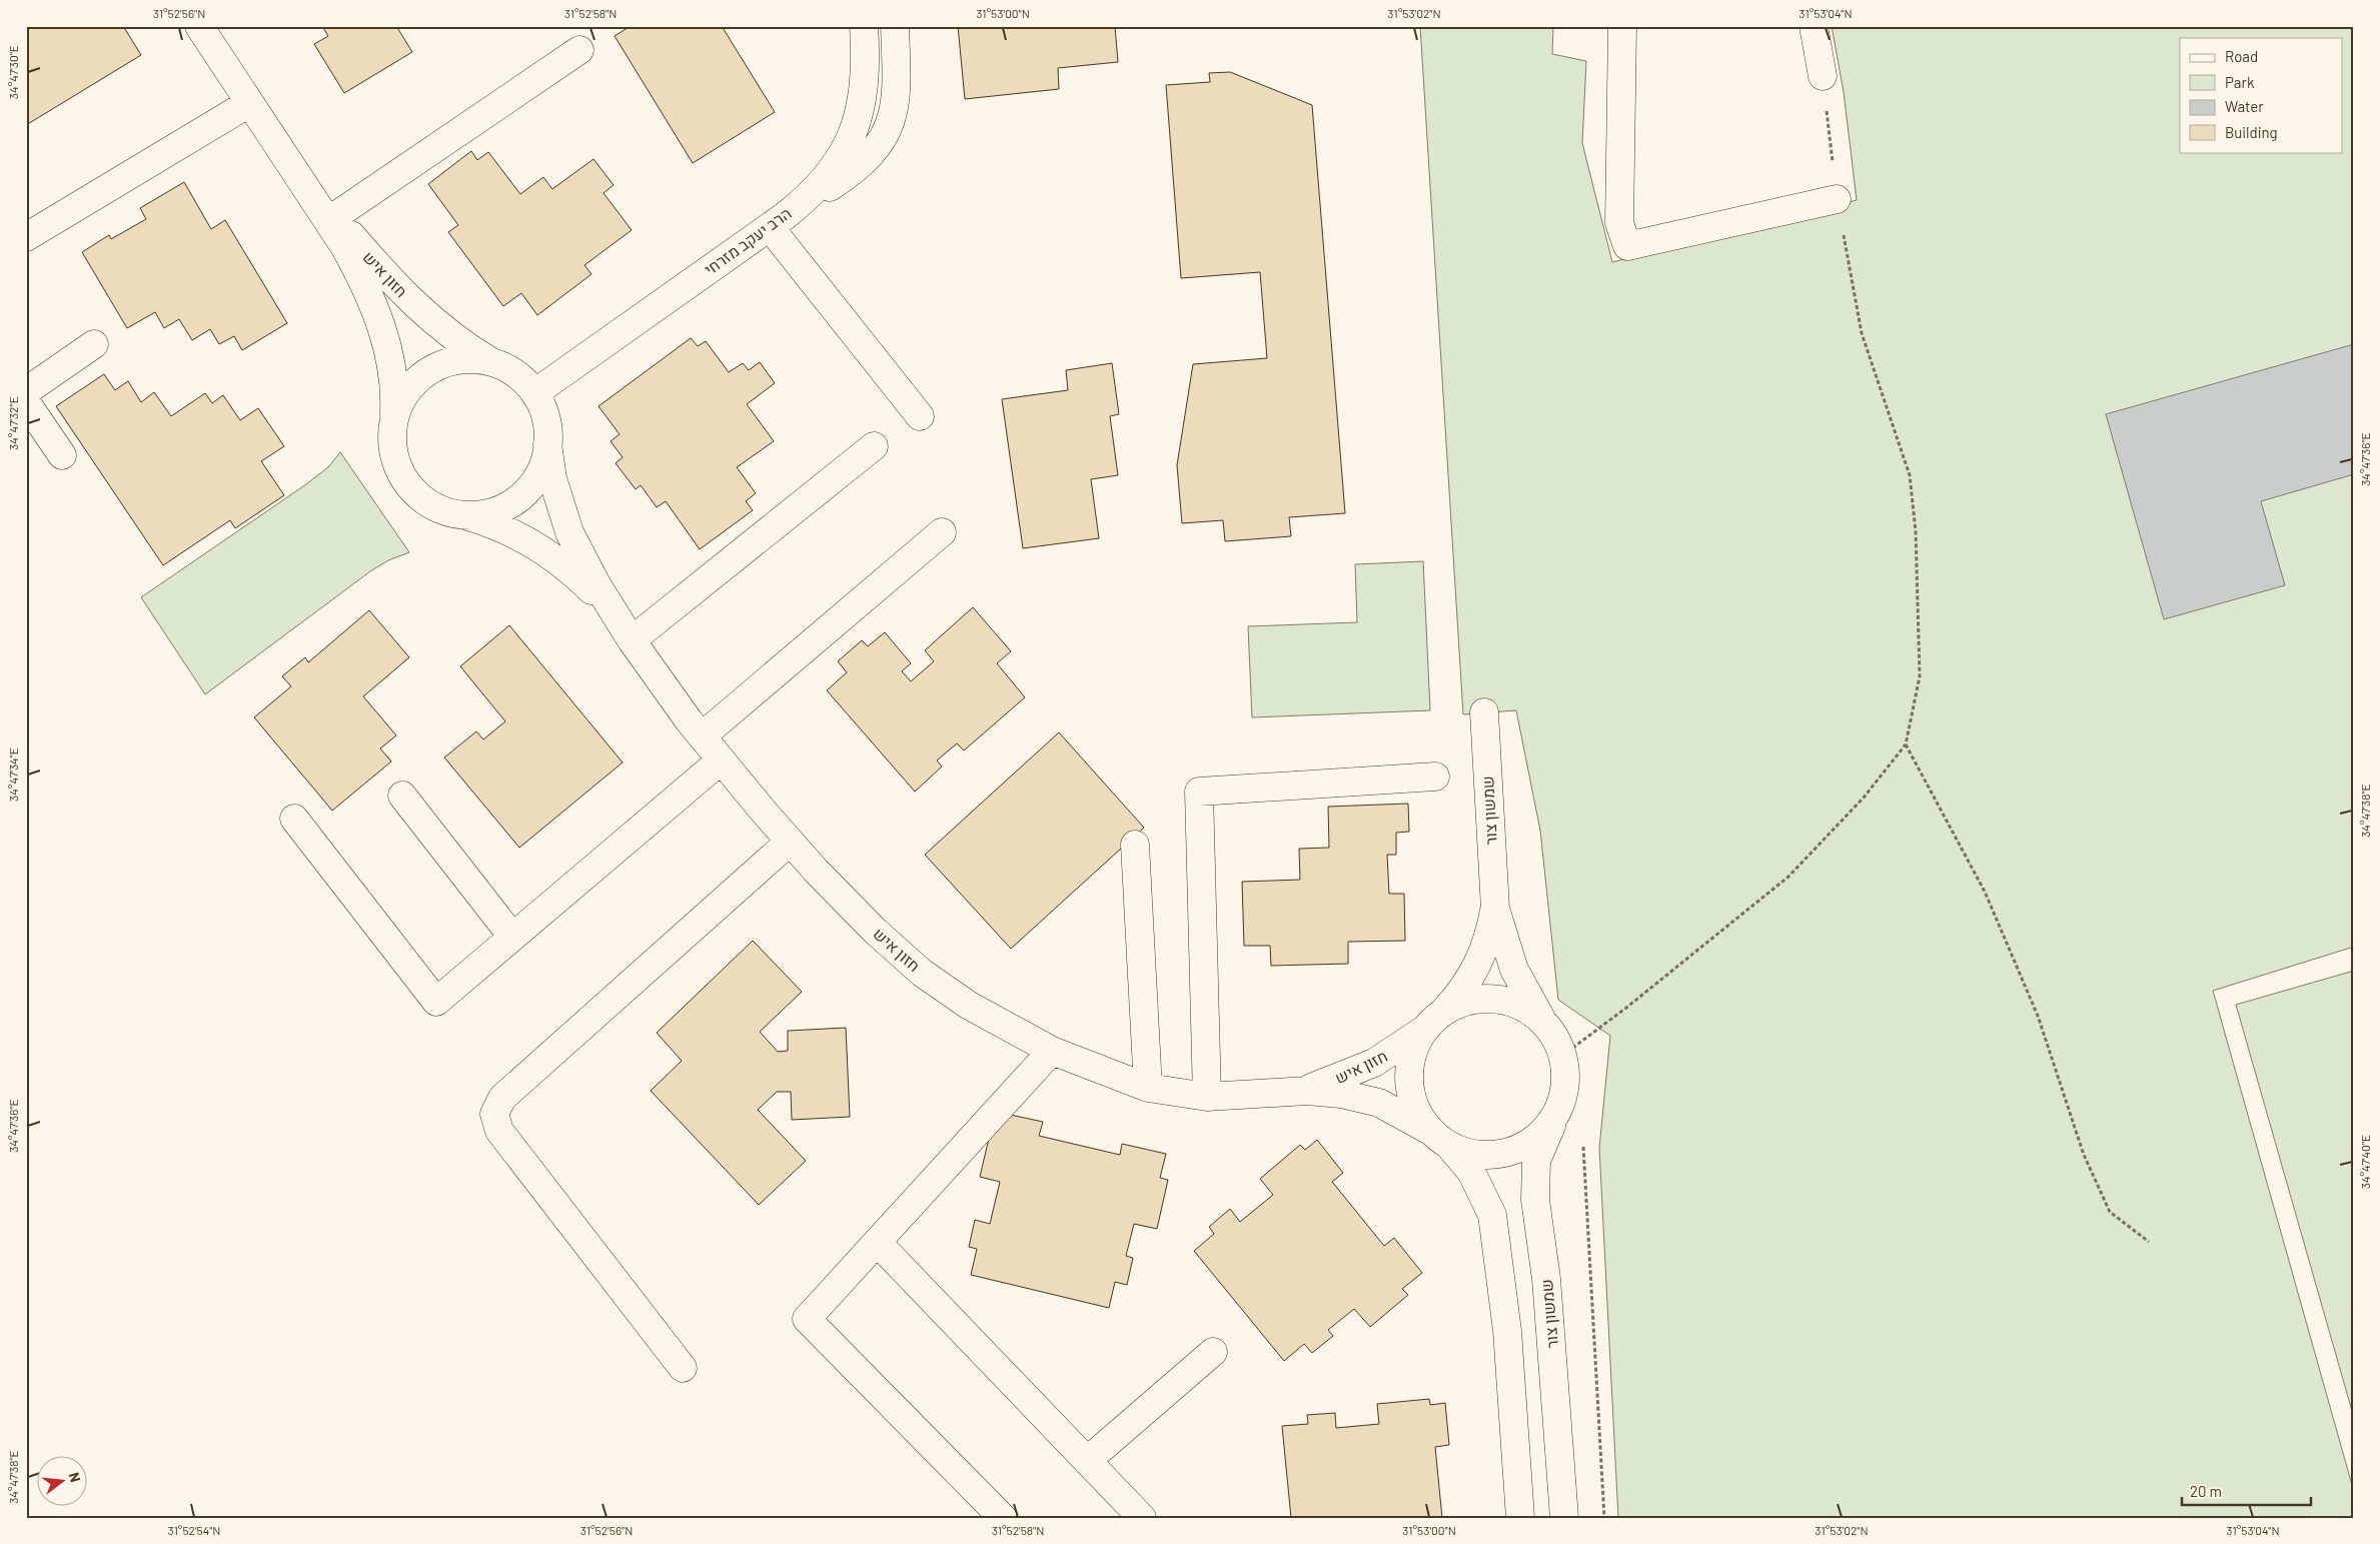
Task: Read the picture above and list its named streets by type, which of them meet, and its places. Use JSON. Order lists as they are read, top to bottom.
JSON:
{
  "streets": {
    "street": ["הרב יעקב מזרחי", "חזון איש", "שמשון צור"]
  },
  "crossings": [
    ["הרב יעקב מזרחי", "חזון איש"],
    ["חזון איש", "שמשון צור"]
  ],
  "legend": [
    "Road",
    "Park",
    "Water",
    "Building"
  ],
  "scale_bar": "20 m",
  "north": "right",
  "coordinates": [
    "31°52'56\"N",
    "31°52'58\"N",
    "31°53'00\"N",
    "31°53'02\"N",
    "31°53'04\"N",
    "34°47'30\"E",
    "34°47'32\"E",
    "34°47'36\"E",
    "34°47'34\"E",
    "34°47'38\"E",
    "34°47'40\"E",
    "31°52'54\"N"
  ]
}
